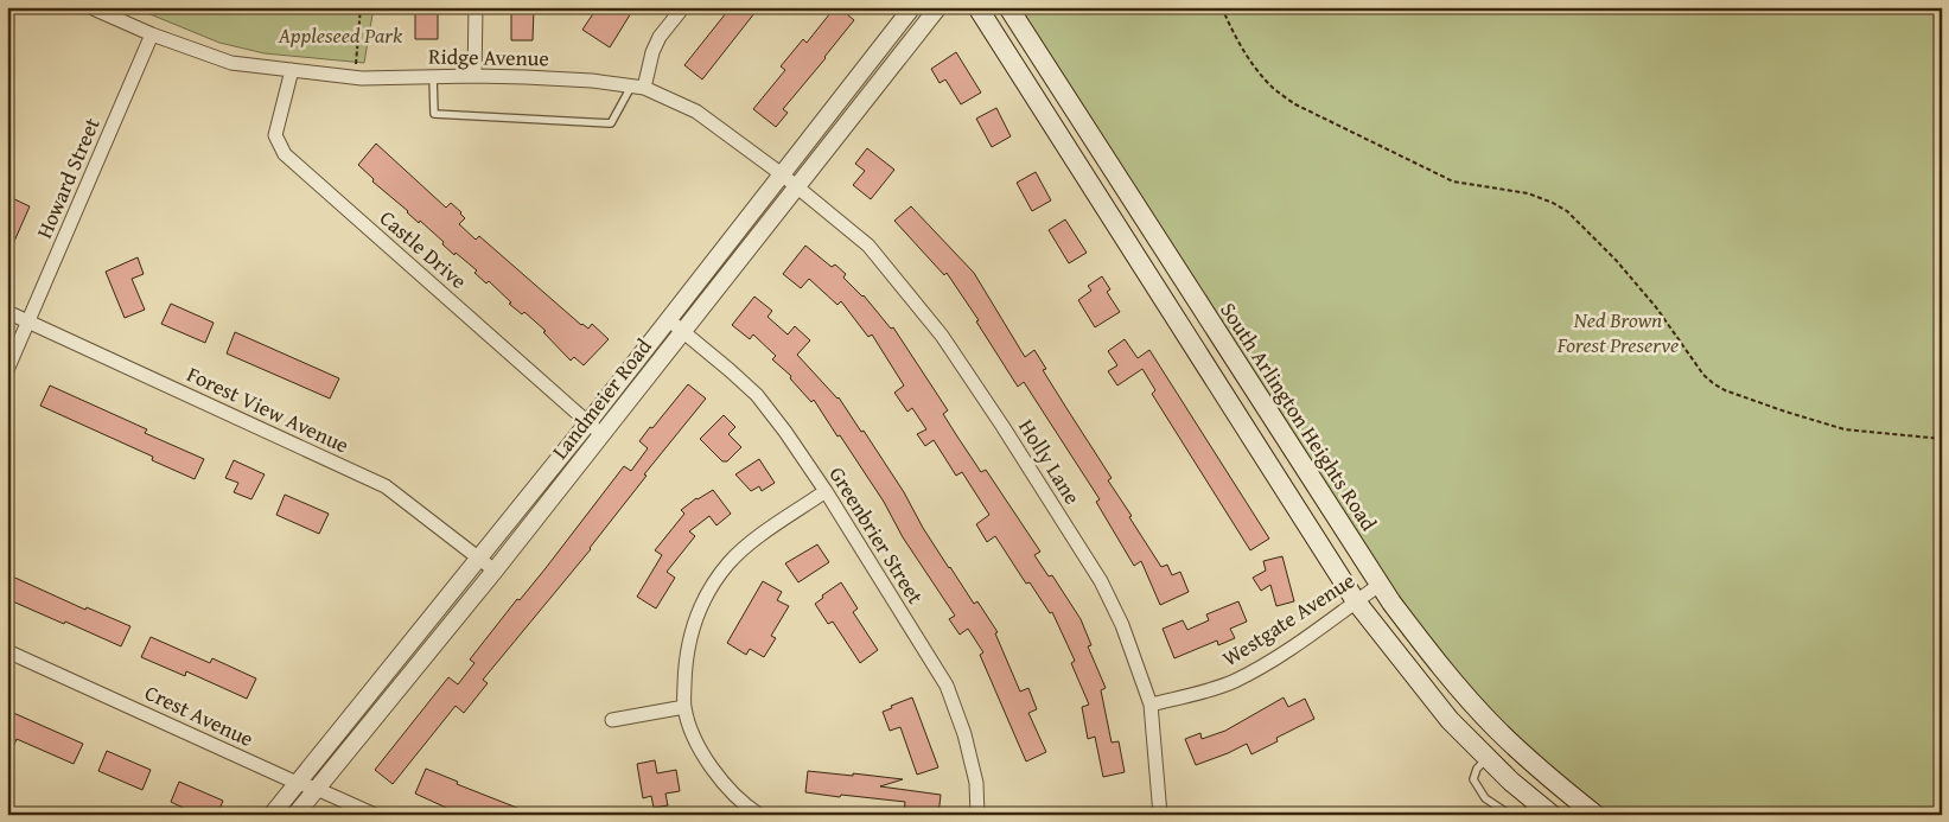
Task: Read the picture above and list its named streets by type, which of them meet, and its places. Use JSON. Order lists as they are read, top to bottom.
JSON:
{
  "streets": {
    "main road": ["South Arlington Heights Road"],
    "street": [
      "Ridge Avenue",
      "Howard Street",
      "Castle Drive",
      "Landmeier Road",
      "Forest View Avenue",
      "Holly Lane",
      "Greenbrier Street",
      "Westgate Avenue",
      "Crest Avenue"
    ]
  },
  "crossings": [
    ["Ridge Avenue", "Howard Street"],
    ["Ridge Avenue", "Castle Drive"],
    ["Ridge Avenue", "Landmeier Road"],
    ["Ridge Avenue", "Holly Lane"],
    ["Howard Street", "Forest View Avenue"],
    ["Castle Drive", "Landmeier Road"],
    ["Landmeier Road", "Forest View Avenue"],
    ["Landmeier Road", "Holly Lane"],
    ["Landmeier Road", "Greenbrier Street"],
    ["Landmeier Road", "Crest Avenue"],
    ["South Arlington Heights Road", "Westgate Avenue"],
    ["Holly Lane", "Westgate Avenue"]
  ],
  "parks": ["Appleseed Park", "Ned Brown Forest Preserve"]
}
